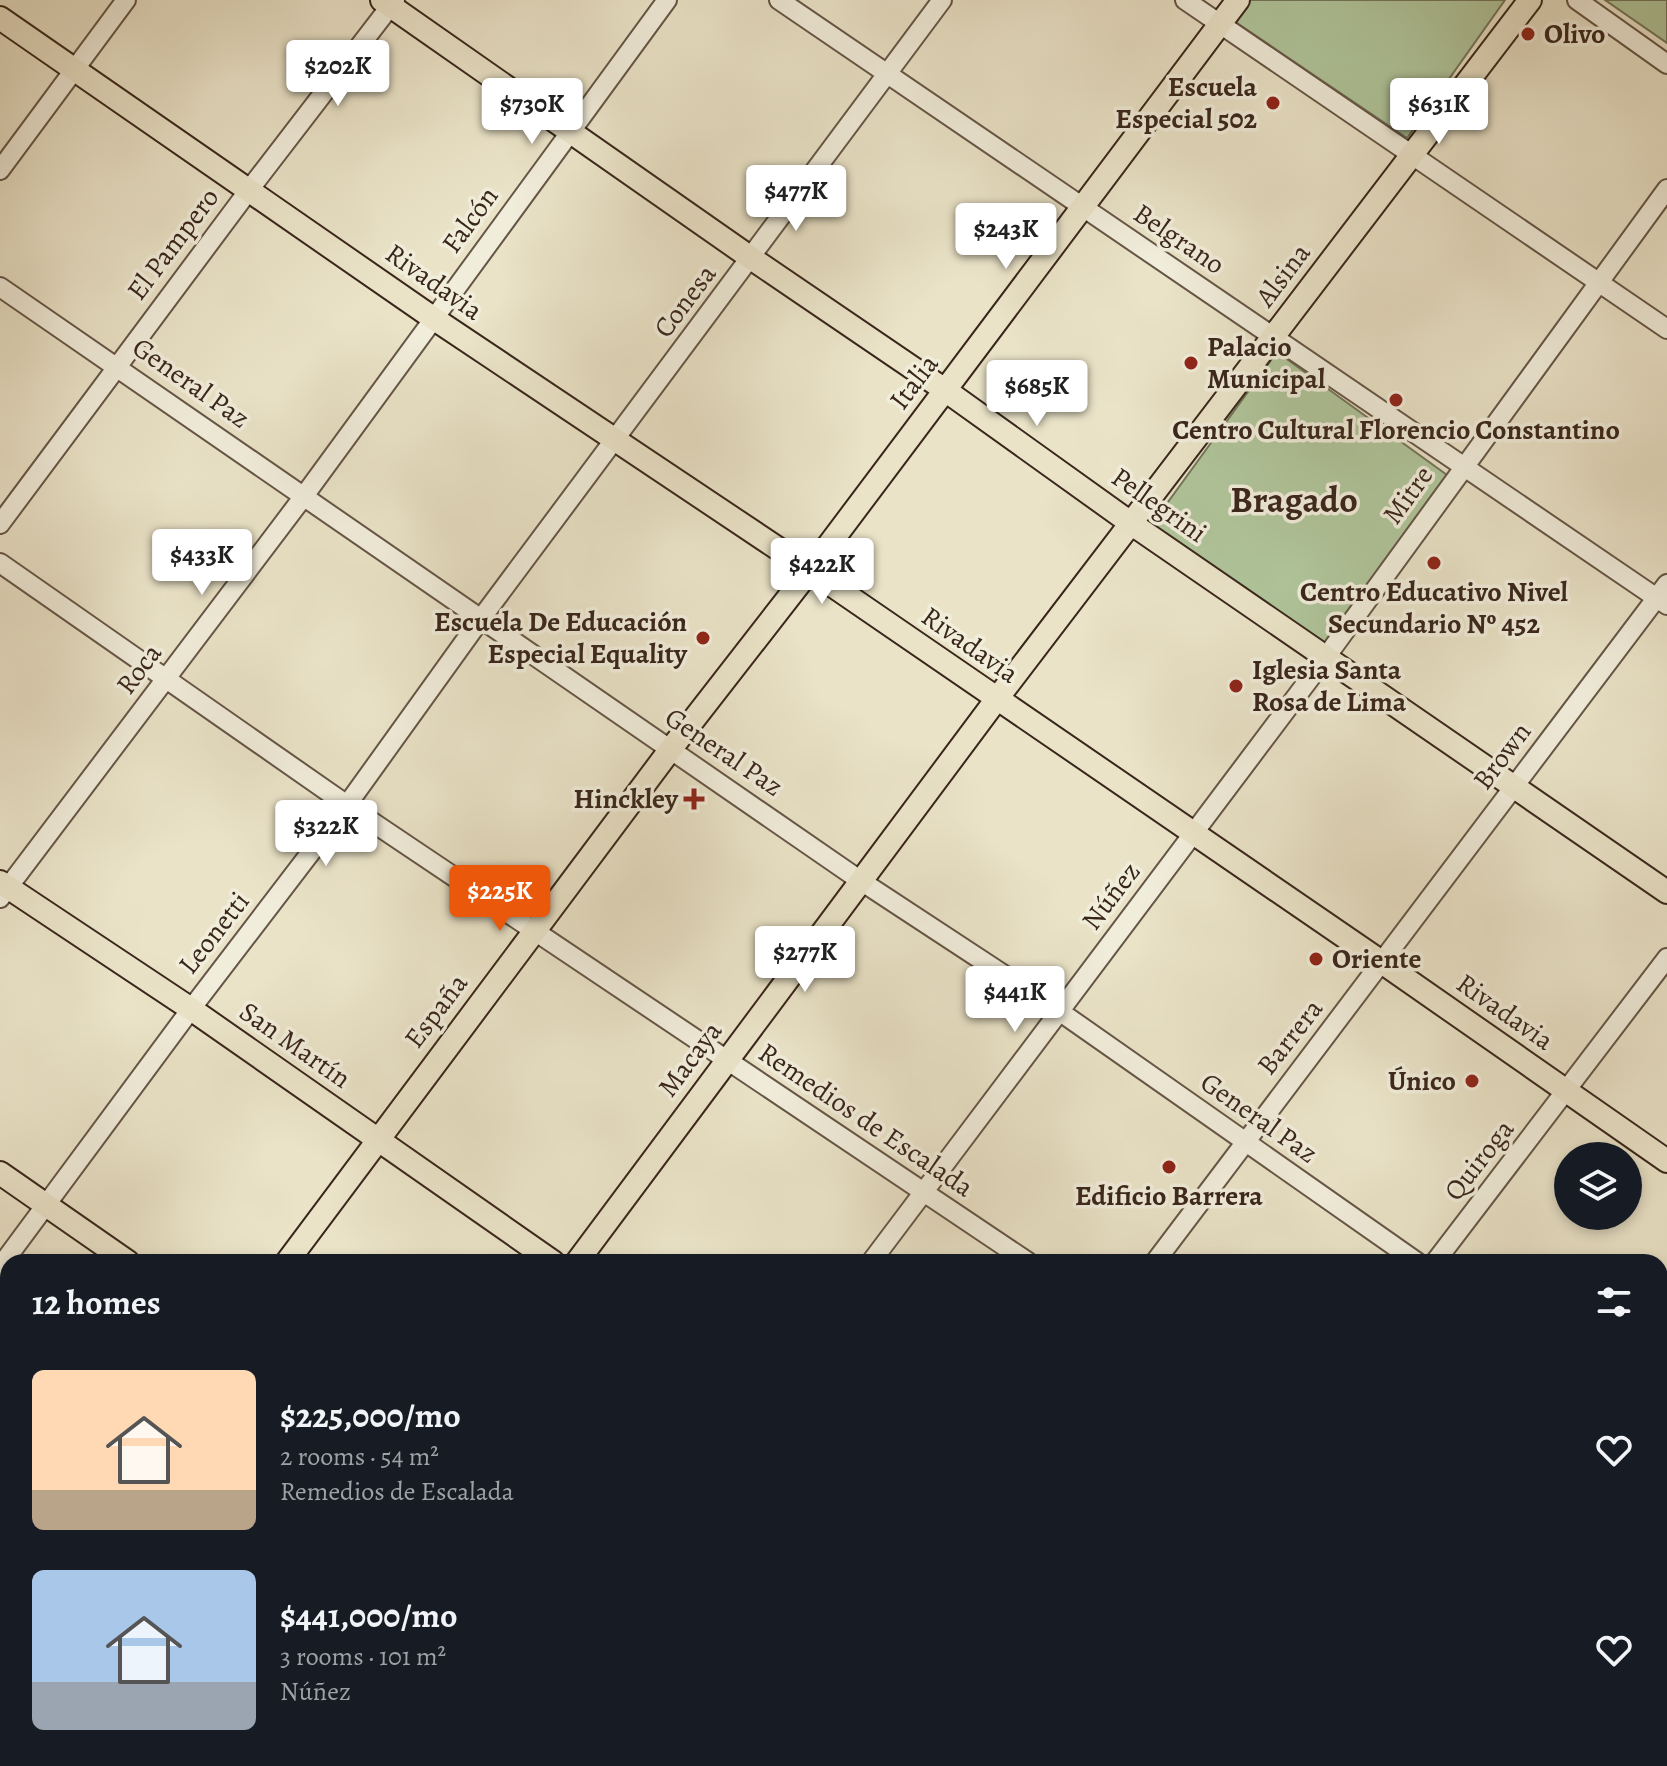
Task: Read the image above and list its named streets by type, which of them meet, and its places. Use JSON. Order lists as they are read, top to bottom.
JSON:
{
  "streets": {
    "main road": [
      "Alsina",
      "Rivadavia",
      "Italia",
      "Pellegrini",
      "España",
      "San Martín",
      "Macaya"
    ],
    "street": [
      "Falcón",
      "Belgrano",
      "El Pampero",
      "Conesa",
      "General Paz",
      "Mitre",
      "Roca",
      "Brown",
      "Núñez",
      "Leonetti",
      "Barrera",
      "Remedios de Escalada",
      "Quiroga"
    ]
  },
  "crossings": [
    ["Falcón", "Rivadavia"],
    ["Falcón", "Pellegrini"],
    ["Falcón", "Roca"],
    ["Belgrano", "Alsina"],
    ["Belgrano", "Conesa"],
    ["Belgrano", "Italia"],
    ["Belgrano", "Mitre"],
    ["Belgrano", "Brown"],
    ["El Pampero", "Rivadavia"],
    ["El Pampero", "General Paz"],
    ["El Pampero", "Pellegrini"],
    ["Alsina", "Rivadavia"],
    ["Alsina", "Pellegrini"],
    ["Alsina", "Macaya"],
    ["Rivadavia", "Conesa"],
    ["Rivadavia", "Italia"],
    ["Rivadavia", "Mitre"],
    ["Rivadavia", "Roca"],
    ["Rivadavia", "Brown"],
    ["Rivadavia", "Núñez"],
    ["Rivadavia", "Leonetti"],
    ["Rivadavia", "España"],
    ["Rivadavia", "Barrera"],
    ["Rivadavia", "Macaya"],
    ["Rivadavia", "Quiroga"],
    ["Conesa", "Pellegrini"],
    ["Conesa", "Leonetti"],
    ["Italia", "Pellegrini"],
    ["Italia", "España"],
    ["General Paz", "Roca"],
    ["General Paz", "Núñez"],
    ["General Paz", "Leonetti"],
    ["General Paz", "España"],
    ["General Paz", "Barrera"],
    ["General Paz", "Macaya"],
    ["Mitre", "Pellegrini"],
    ["Mitre", "Núñez"],
    ["Pellegrini", "Brown"],
    ["Roca", "San Martín"],
    ["Roca", "Remedios de Escalada"],
    ["Brown", "Barrera"],
    ["Núñez", "Remedios de Escalada"],
    ["Leonetti", "San Martín"],
    ["Leonetti", "Remedios de Escalada"],
    ["España", "San Martín"],
    ["España", "Remedios de Escalada"],
    ["Macaya", "Remedios de Escalada"]
  ],
  "districts": ["Bragado"],
  "places": {
    "other": [
      "Olivo",
      "Escuela Especial 502",
      "Palacio Municipal",
      "Centro Cultural Florencio Constantino",
      "Centro Educativo Nivel Secundario Nº 452",
      "Escuela De Educación Especial Equality",
      "Iglesia Santa Rosa de Lima",
      "Oriente",
      "Único",
      "Edificio Barrera"
    ],
    "health": ["Hinckley"]
  },
  "page": {
    "price": [
      "$202K",
      "$730K",
      "$631K",
      "$477K",
      "$243K",
      "$685K",
      "$433K",
      "$422K",
      "$322K",
      "$225K",
      "$277K",
      "$441K"
    ],
    "heading": "12 homes",
    "list": [
      {
        "name": "$225,000/mo",
        "note": "2 rooms · 54 m² · Remedios de Escalada"
      },
      {
        "name": "$441,000/mo",
        "note": "3 rooms · 101 m² · Núñez"
      }
    ]
  }
}
